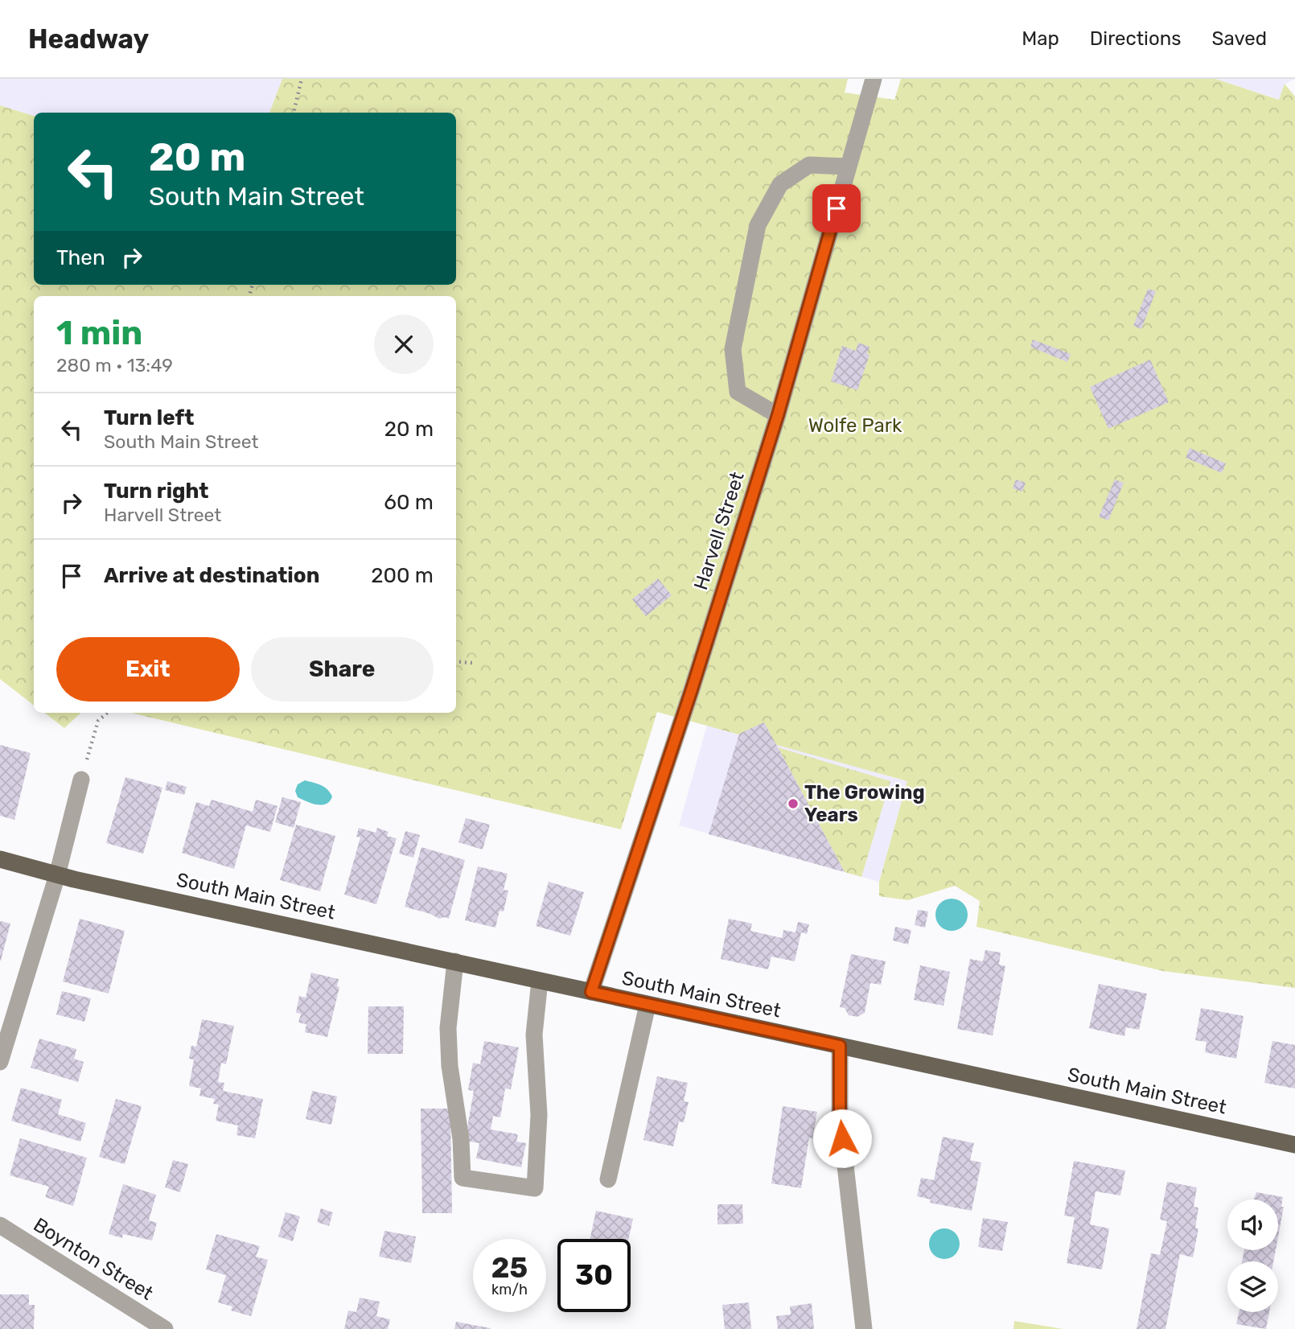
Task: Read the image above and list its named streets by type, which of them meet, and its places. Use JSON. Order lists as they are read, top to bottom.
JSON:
{
  "streets": {
    "main road": ["South Main Street"],
    "street": ["Harvell Street", "Boynton Street"]
  },
  "crossings": [
    ["Harvell Street", "South Main Street"]
  ],
  "parks": ["Wolfe Park"],
  "places": ["The Growing Years"],
  "page": {
    "header": "Headway",
    "nav": ["Map", "Directions", "Saved"],
    "turn": ["20 m", "South Main Street"],
    "then": "Then",
    "heading": ["1 min", "280 m · 13:49"],
    "list": [
      {
        "name": "Turn left",
        "note": "South Main Street",
        "value": "20 m"
      },
      {
        "name": "Turn right",
        "note": "Harvell Street",
        "value": "60 m"
      },
      {
        "name": "Arrive at destination",
        "value": "200 m"
      }
    ],
    "buttons": ["Exit", "Share"],
    "speed": "25 km/h",
    "limit": "30"
  }
}
